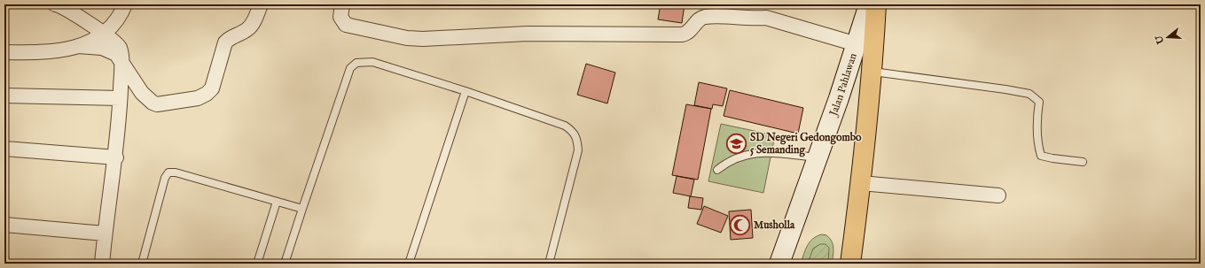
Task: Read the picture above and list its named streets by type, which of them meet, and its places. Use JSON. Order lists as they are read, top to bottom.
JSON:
{
  "streets": {
    "main road": ["Jalan Pahlawan"]
  },
  "places": {
    "school or university": ["SD Negeri Gedongombo 5 Semanding"],
    "mosque": ["Musholla"]
  },
  "north": "left"
}
